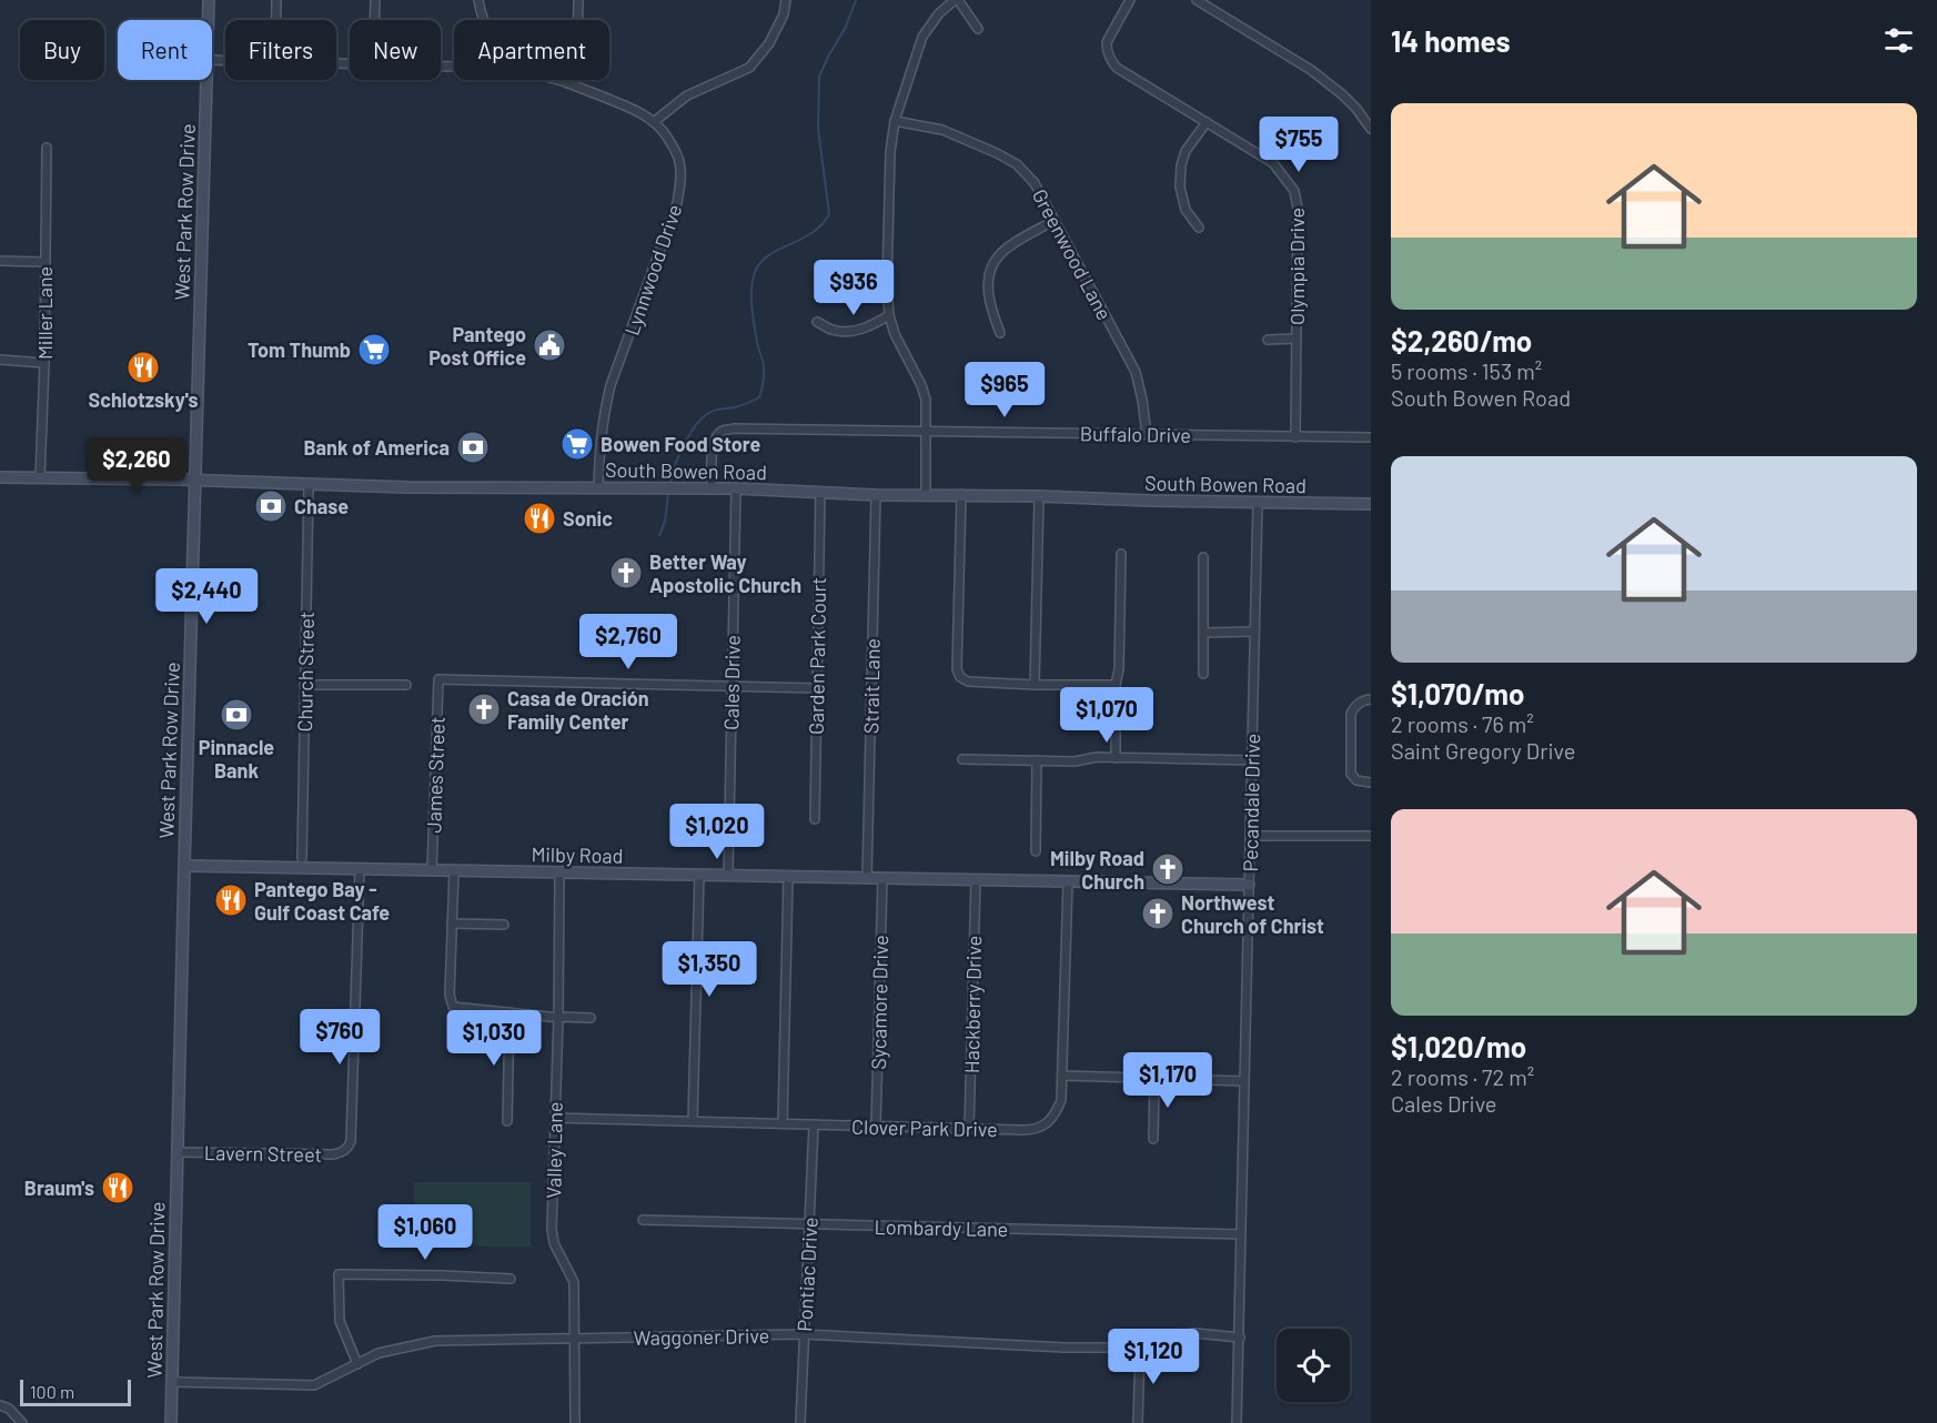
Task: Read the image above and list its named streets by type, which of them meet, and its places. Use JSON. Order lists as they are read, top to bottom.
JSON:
{
  "streets": {
    "main road": ["West Park Row Drive", "South Bowen Road", "Milby Road"],
    "street": [
      "Greenwood Lane",
      "Olympia Drive",
      "Lynnwood Drive",
      "Miller Lane",
      "Buffalo Drive",
      "Garden Park Court",
      "Church Street",
      "Cales Drive",
      "Strait Lane",
      "James Street",
      "Pecandale Drive",
      "Sycamore Drive",
      "Hackberry Drive",
      "Clover Park Drive",
      "Valley Lane",
      "Lavern Street",
      "Lombardy Lane",
      "Pontiac Drive",
      "Waggoner Drive"
    ]
  },
  "crossings": [
    ["West Park Row Drive", "South Bowen Road"],
    ["West Park Row Drive", "Milby Road"],
    ["West Park Row Drive", "Lavern Street"],
    ["West Park Row Drive", "Waggoner Drive"],
    ["Greenwood Lane", "Buffalo Drive"],
    ["Olympia Drive", "Buffalo Drive"],
    ["Lynnwood Drive", "South Bowen Road"],
    ["Miller Lane", "South Bowen Road"],
    ["Buffalo Drive", "South Bowen Road"],
    ["South Bowen Road", "Garden Park Court"],
    ["South Bowen Road", "Church Street"],
    ["South Bowen Road", "Cales Drive"],
    ["South Bowen Road", "Strait Lane"],
    ["South Bowen Road", "Pecandale Drive"],
    ["Cales Drive", "James Street"],
    ["Cales Drive", "Milby Road"],
    ["Strait Lane", "Milby Road"],
    ["James Street", "Milby Road"],
    ["Pecandale Drive", "Milby Road"],
    ["Pecandale Drive", "Lombardy Lane"],
    ["Pecandale Drive", "Waggoner Drive"],
    ["Milby Road", "Sycamore Drive"],
    ["Milby Road", "Hackberry Drive"],
    ["Milby Road", "Clover Park Drive"],
    ["Milby Road", "Valley Lane"],
    ["Milby Road", "Lavern Street"],
    ["Sycamore Drive", "Clover Park Drive"],
    ["Hackberry Drive", "Clover Park Drive"],
    ["Clover Park Drive", "Valley Lane"],
    ["Clover Park Drive", "Pontiac Drive"],
    ["Valley Lane", "Waggoner Drive"],
    ["Lombardy Lane", "Pontiac Drive"],
    ["Pontiac Drive", "Waggoner Drive"]
  ],
  "places": {
    "public building": ["Pantego Post Office"],
    "supermarket": ["Tom Thumb", "Bowen Food Store"],
    "restaurant": [
      "Schlotzsky's",
      "Sonic",
      "Pantego Bay - Gulf Coast Cafe",
      "Braum's"
    ],
    "bank": ["Bank of America", "Chase", "Pinnacle Bank"],
    "church": [
      "Better Way Apostolic Church",
      "Casa de Oración Family Center",
      "Milby Road Church",
      "Northwest Church of Christ"
    ]
  },
  "scale_bar": "100 m",
  "page": {
    "heading": "14 homes",
    "chip": [
      "Buy",
      "Rent",
      "Filters",
      "New",
      "Apartment"
    ],
    "list": [
      {
        "name": "$2,260/mo",
        "note": "5 rooms · 153 m² · South Bowen Road"
      },
      {
        "name": "$1,070/mo",
        "note": "2 rooms · 76 m² · Saint Gregory Drive"
      },
      {
        "name": "$1,020/mo",
        "note": "2 rooms · 72 m² · Cales Drive"
      }
    ],
    "price": [
      "$755",
      "$936",
      "$965",
      "$2,260",
      "$2,440",
      "$2,760",
      "$1,070",
      "$1,020",
      "$1,350",
      "$760",
      "$1,030",
      "$1,170",
      "$1,060",
      "$1,120"
    ],
    "scale": "100 m"
  }
}
